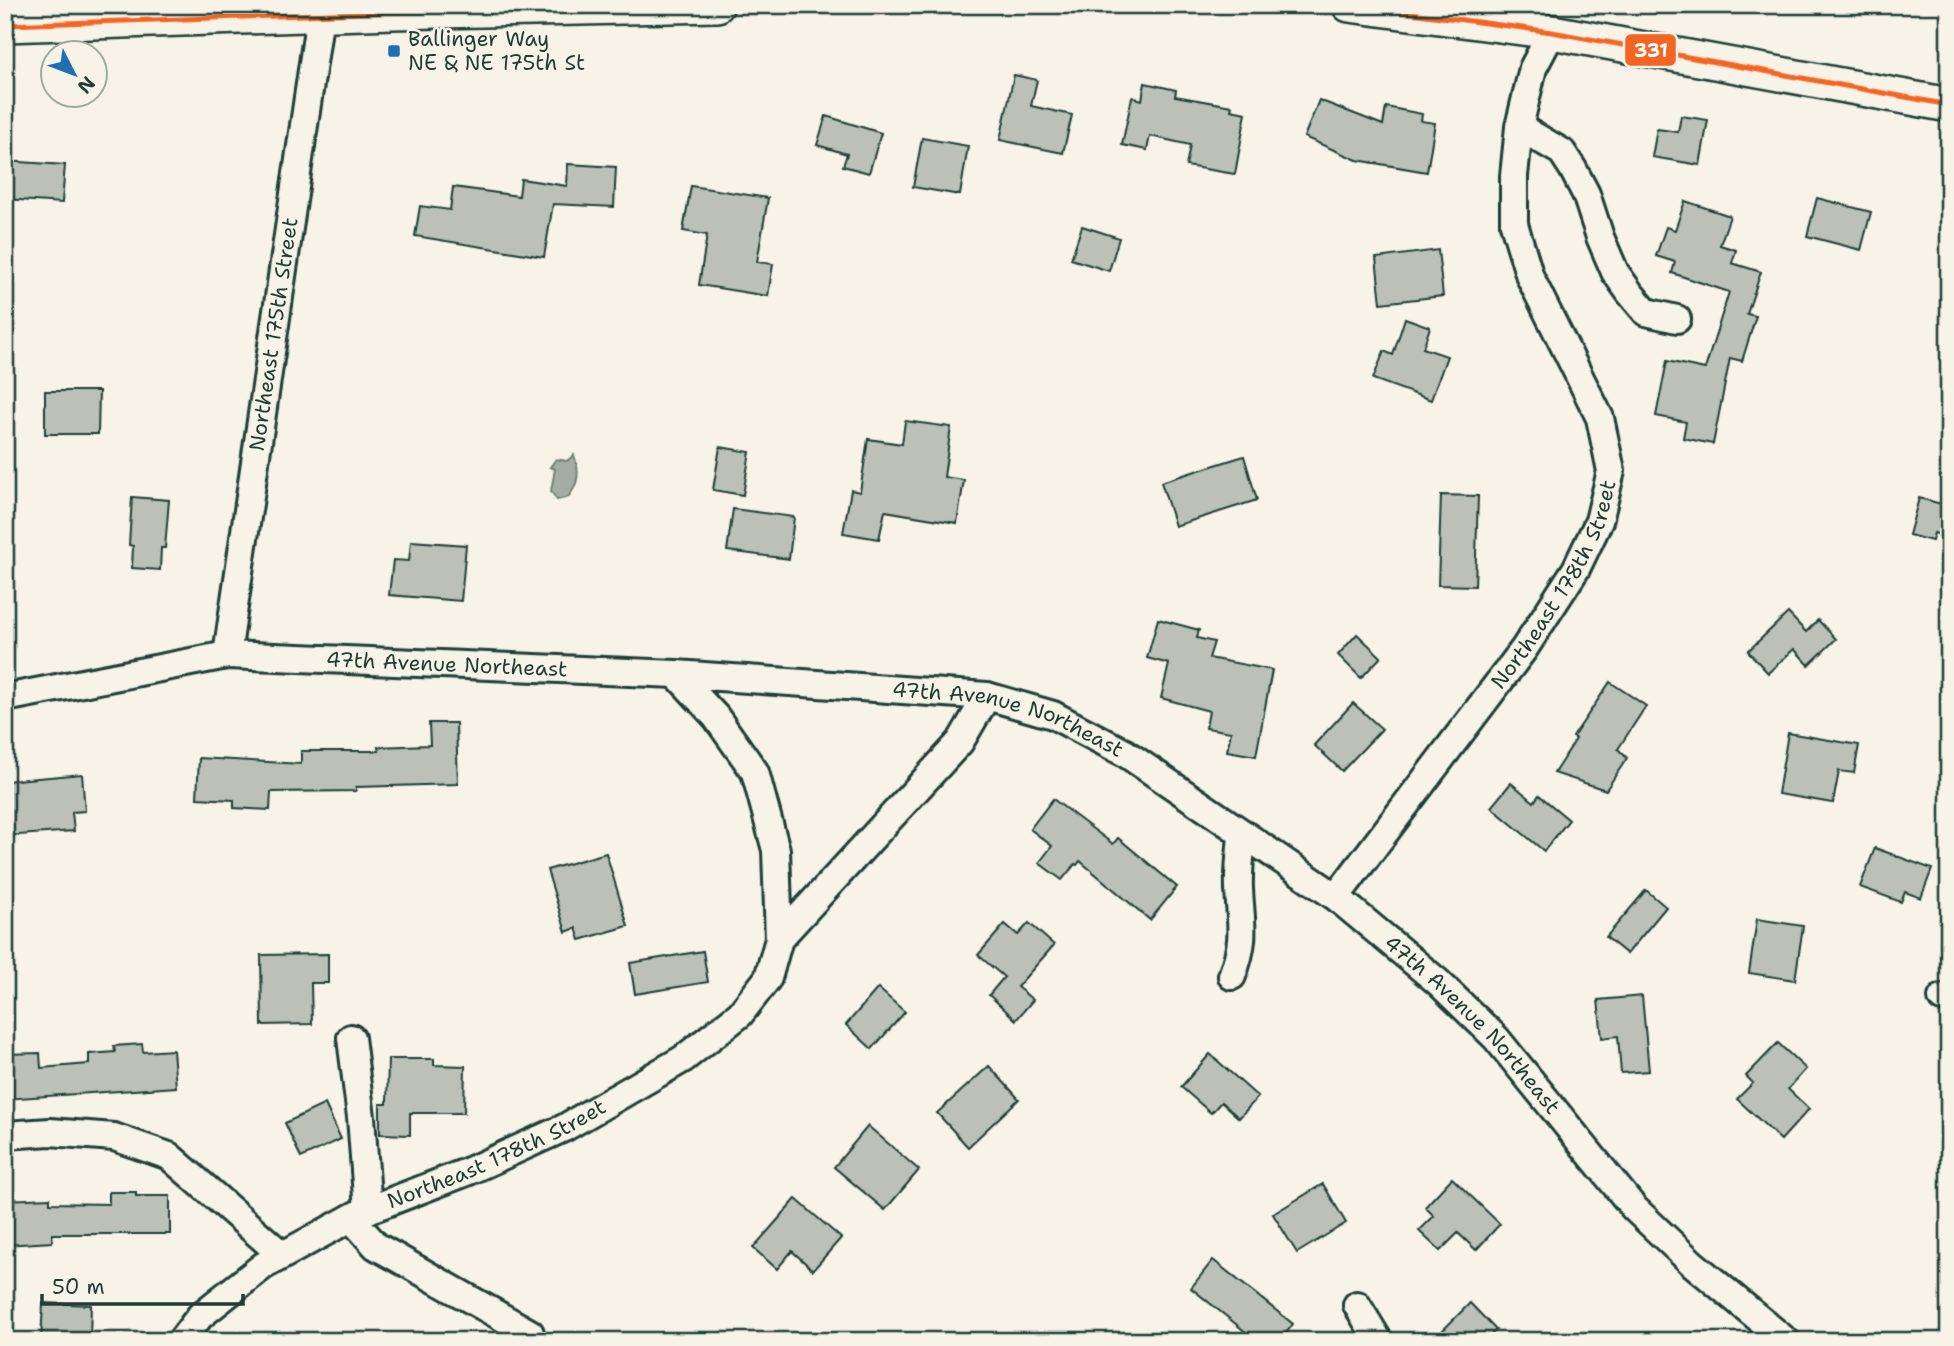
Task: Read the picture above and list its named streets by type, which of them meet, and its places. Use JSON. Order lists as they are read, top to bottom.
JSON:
{
  "streets": {
    "street": ["Northeast 175th Street", "Northeast 178th Street", "47th Avenue Northeast"]
  },
  "crossings": [
    ["Northeast 175th Street", "47th Avenue Northeast"],
    ["Northeast 178th Street", "47th Avenue Northeast"]
  ],
  "places": {
    "transit": ["Ballinger Way NE & NE 175th St"]
  },
  "lines": ["transit line 331"],
  "scale_bar": "50 m",
  "north": "bottom right"
}
